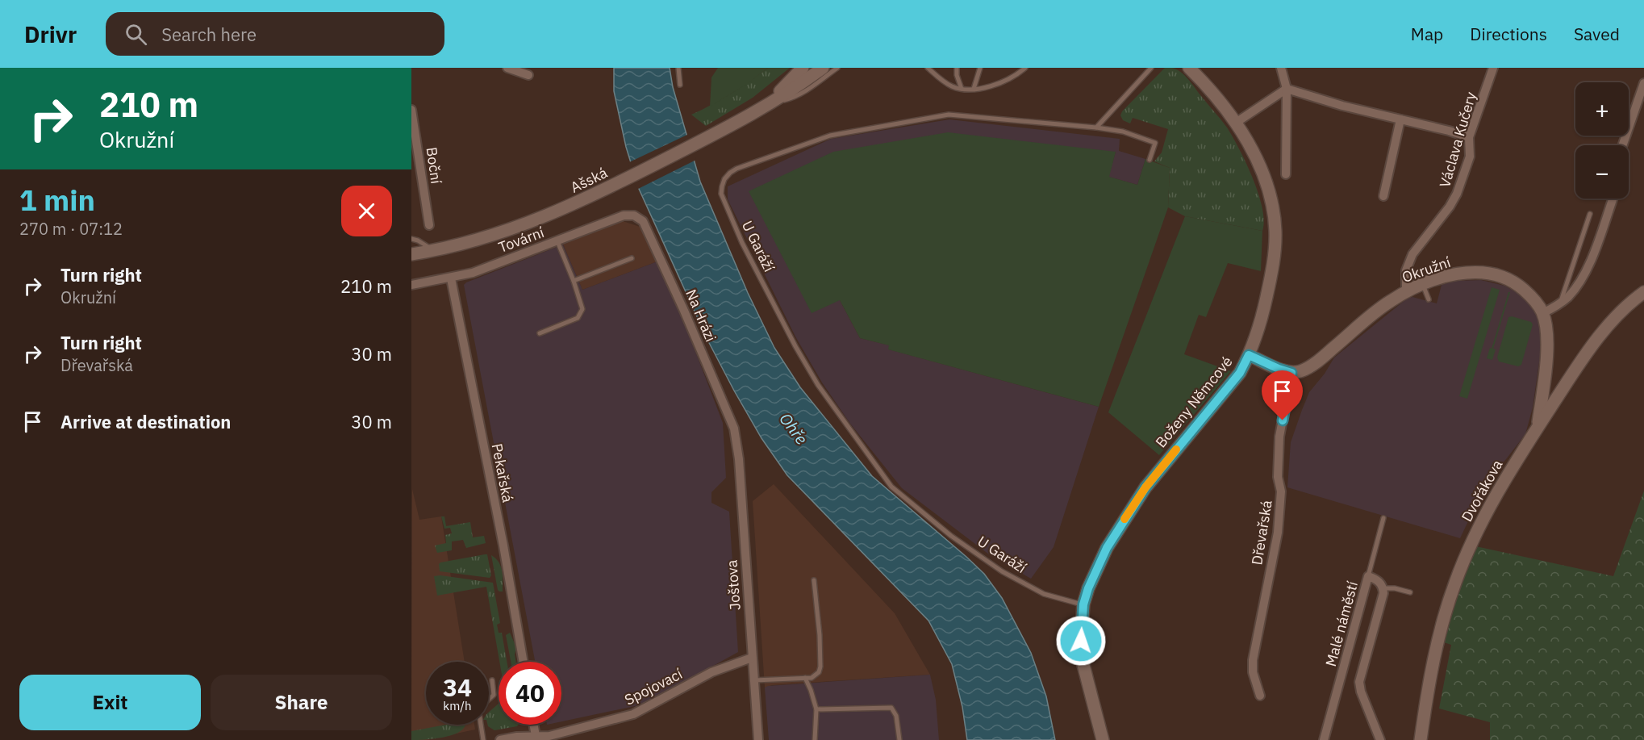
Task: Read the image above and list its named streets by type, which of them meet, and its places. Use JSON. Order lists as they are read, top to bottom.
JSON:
{
  "streets": {
    "street": [
      "Václava Kučery",
      "Boční",
      "Ašská",
      "Tovární",
      "Okružní",
      "Na Hrázi",
      "Boženy Němcové",
      "Pekařská",
      "Dvořákova",
      "Dřevařská",
      "Joštova",
      "Malé náměstí",
      "Spojovací"
    ],
    "lane": ["U Garáží"]
  },
  "crossings": [
    ["Václava Kučery", "Okružní"],
    ["Tovární", "Na Hrázi"],
    ["Tovární", "Pekařská"],
    ["U Garáží", "Boženy Němcové"],
    ["Okružní", "Dvořákova"],
    ["Okružní", "Dřevařská"],
    ["Na Hrázi", "Joštova"],
    ["Joštova", "Spojovací"]
  ],
  "water": ["Ohře"],
  "page": {
    "header": "Drivr",
    "search": "Search here",
    "nav": ["Map", "Directions", "Saved"],
    "turn": ["210 m", "Okružní"],
    "map_buttons": ["+", "−"],
    "heading": ["1 min", "270 m · 07:12"],
    "list": [
      {
        "name": "Turn right",
        "note": "Okružní",
        "value": "210 m"
      },
      {
        "name": "Turn right",
        "note": "Dřevařská",
        "value": "30 m"
      },
      {
        "name": "Arrive at destination",
        "value": "30 m"
      }
    ],
    "speed": "34 km/h",
    "limit": "40",
    "buttons": ["Exit", "Share"]
  }
}
